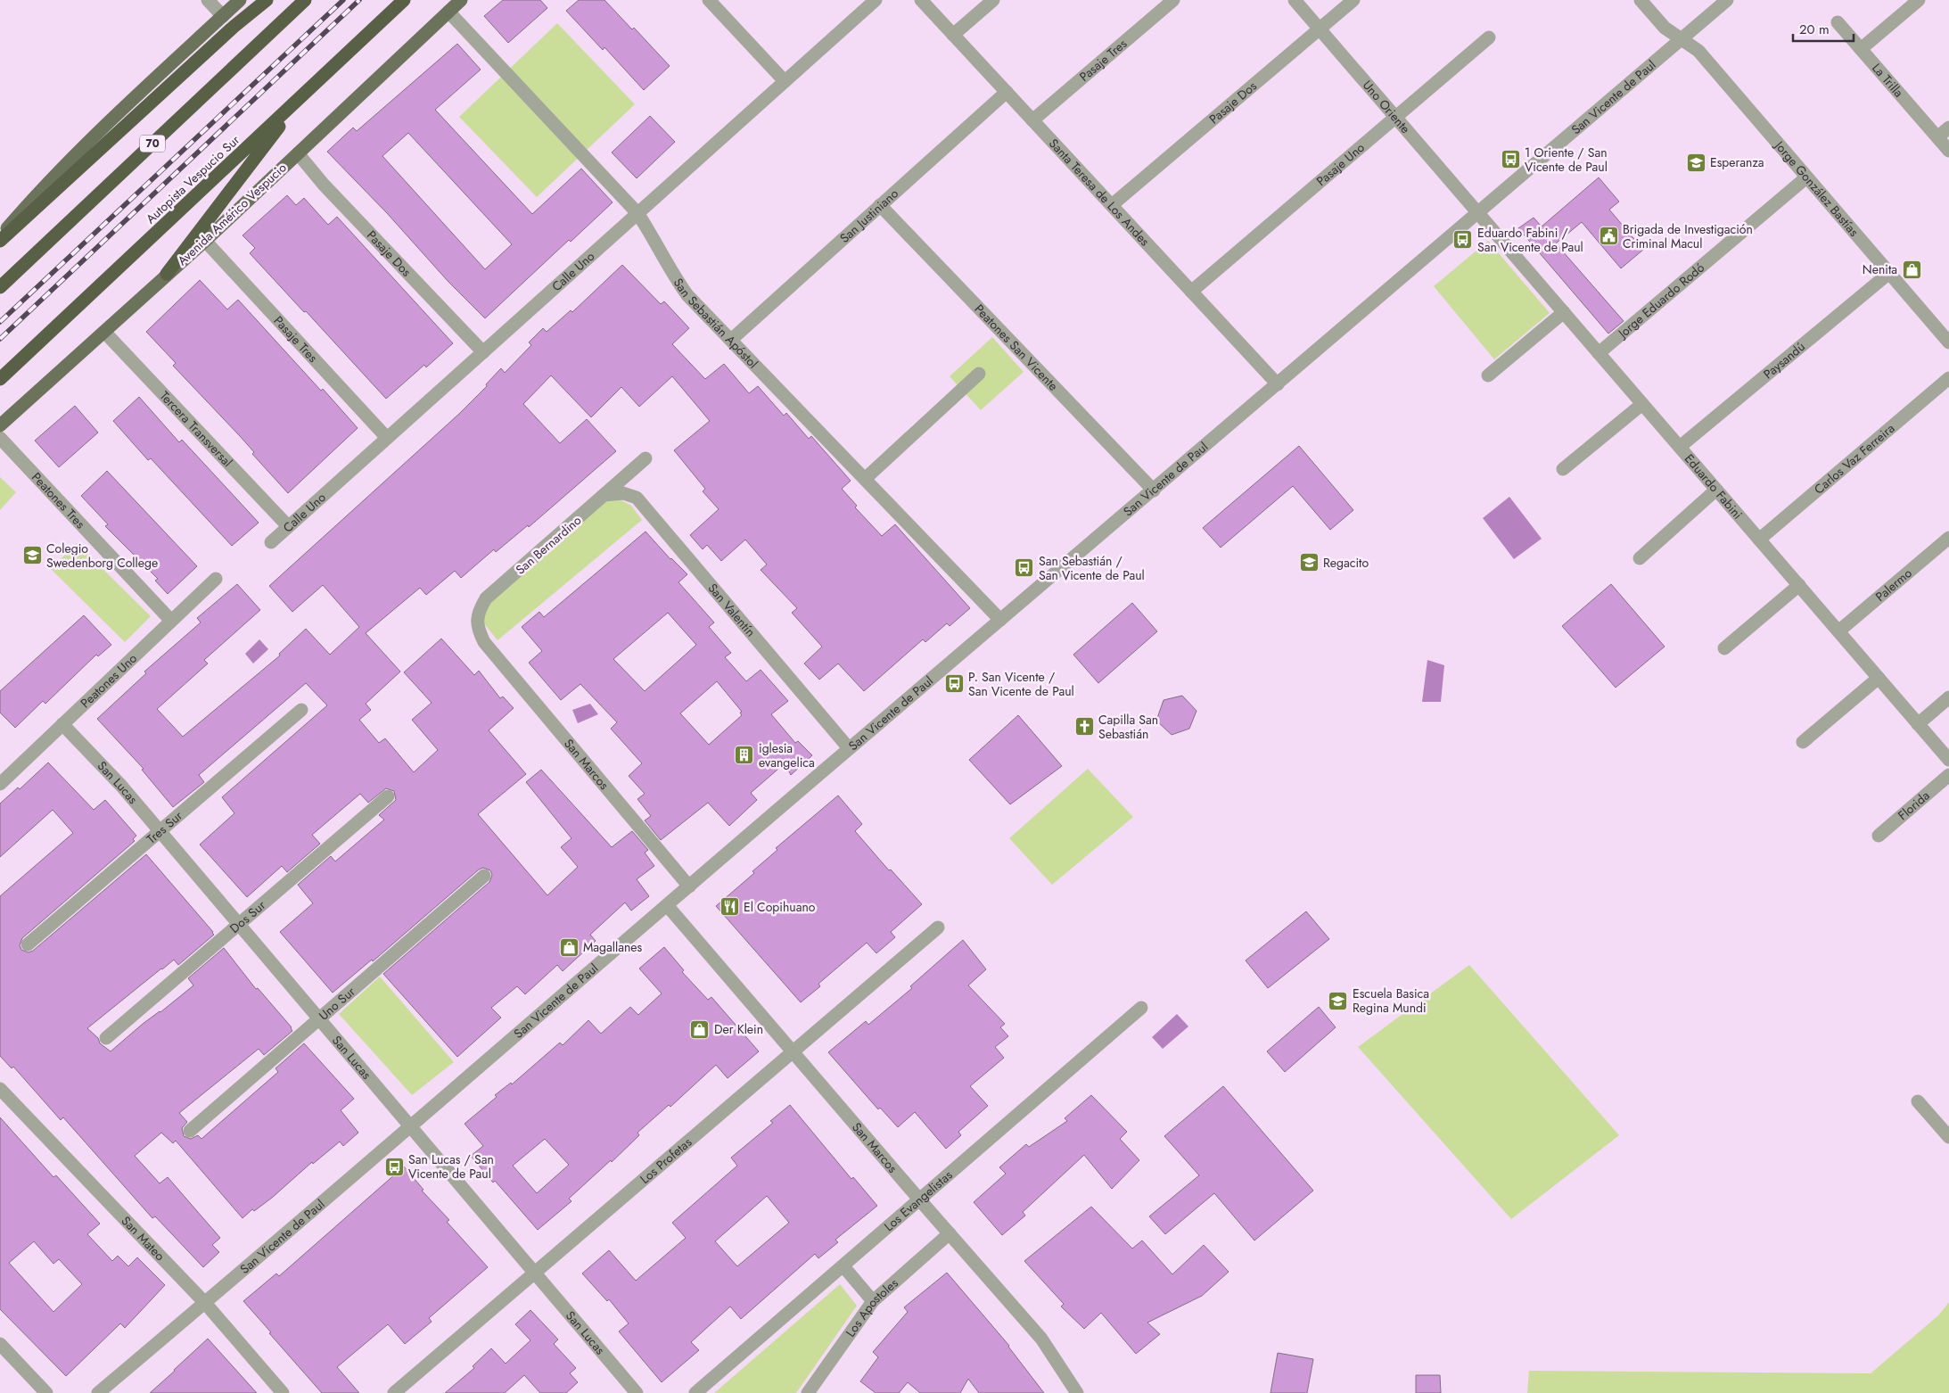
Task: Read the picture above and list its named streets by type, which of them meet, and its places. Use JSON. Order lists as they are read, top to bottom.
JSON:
{
  "streets": {
    "highway": ["70", "Autopista Vespucio Sur"],
    "main road": ["Avenida Américo Vespucio"],
    "street": [
      "Pasaje Tres",
      "La Trilla",
      "San Vicente de Paul",
      "Pasaje Dos",
      "Uno Oriente",
      "Pasaje Uno",
      "Jorge González Bastías",
      "Santa Teresa de Los Andes",
      "San Justiniano",
      "Calle Uno",
      "Jorge Eduardo Rodó",
      "San Sebastián Apóstol",
      "Peatones San Vicente",
      "Paysandú",
      "Tercera Transversal",
      "Carlos Vaz Ferreira",
      "Eduardo Fabini",
      "Peatones Tres",
      "San Bernardino",
      "Palermo",
      "San Valentín",
      "Peatones Uno",
      "San Marcos",
      "San Lucas",
      "Florida",
      "Tres Sur",
      "Dos Sur",
      "Uno Sur",
      "Los Profetas",
      "Los Evangelistas",
      "San Mateo",
      "Los Apostoles"
    ]
  },
  "crossings": [
    ["Pasaje Tres", "Santa Teresa de Los Andes"],
    ["Pasaje Tres", "Avenida Américo Vespucio"],
    ["Pasaje Tres", "Calle Uno"],
    ["San Vicente de Paul", "Uno Oriente"],
    ["San Vicente de Paul", "Jorge González Bastías"],
    ["San Vicente de Paul", "Santa Teresa de Los Andes"],
    ["San Vicente de Paul", "San Sebastián Apóstol"],
    ["San Vicente de Paul", "Peatones San Vicente"],
    ["San Vicente de Paul", "Eduardo Fabini"],
    ["San Vicente de Paul", "San Valentín"],
    ["San Vicente de Paul", "San Marcos"],
    ["San Vicente de Paul", "San Lucas"],
    ["San Vicente de Paul", "San Mateo"],
    ["Pasaje Dos", "Uno Oriente"],
    ["Pasaje Dos", "Santa Teresa de Los Andes"],
    ["Pasaje Dos", "Avenida Américo Vespucio"],
    ["Pasaje Dos", "Calle Uno"],
    ["Uno Oriente", "Pasaje Uno"],
    ["Uno Oriente", "Eduardo Fabini"],
    ["Pasaje Uno", "Santa Teresa de Los Andes"],
    ["Jorge González Bastías", "Jorge Eduardo Rodó"],
    ["Jorge González Bastías", "Paysandú"],
    ["Santa Teresa de Los Andes", "San Justiniano"],
    ["Avenida Américo Vespucio", "San Sebastián Apóstol"],
    ["Avenida Américo Vespucio", "Tercera Transversal"],
    ["San Justiniano", "San Sebastián Apóstol"],
    ["San Justiniano", "Peatones San Vicente"],
    ["Calle Uno", "San Sebastián Apóstol"],
    ["Calle Uno", "Tercera Transversal"],
    ["Jorge Eduardo Rodó", "Eduardo Fabini"],
    ["Paysandú", "Eduardo Fabini"],
    ["Carlos Vaz Ferreira", "Eduardo Fabini"],
    ["Eduardo Fabini", "Palermo"],
    ["Peatones Tres", "Peatones Uno"],
    ["San Bernardino", "San Valentín"],
    ["San Bernardino", "San Marcos"],
    ["Peatones Uno", "San Lucas"],
    ["San Marcos", "Los Profetas"],
    ["San Marcos", "Los Evangelistas"],
    ["San Marcos", "Los Apostoles"],
    ["San Lucas", "Tres Sur"],
    ["San Lucas", "Dos Sur"],
    ["San Lucas", "Uno Sur"],
    ["San Lucas", "Los Profetas"]
  ],
  "places": {
    "bus stop": [
      "1 Oriente / San Vicente de Paul",
      "Eduardo Fabini / San Vicente de Paul",
      "San Sebastián / San Vicente de Paul",
      "P. San Vicente / San Vicente de Paul",
      "San Lucas / San Vicente de Paul"
    ],
    "school or university": [
      "Esperanza",
      "Colegio Swedenborg College",
      "Regacito",
      "Escuela Basica Regina Mundi"
    ],
    "public building": ["Brigada de Investigación Criminal Macul"],
    "shop": ["Nenita", "Magallanes", "Der Klein"],
    "church": ["Capilla San Sebastián"],
    "building": ["iglesia evangelica"],
    "restaurant": ["El Copihuano"]
  },
  "scale_bar": "20 m"
}
